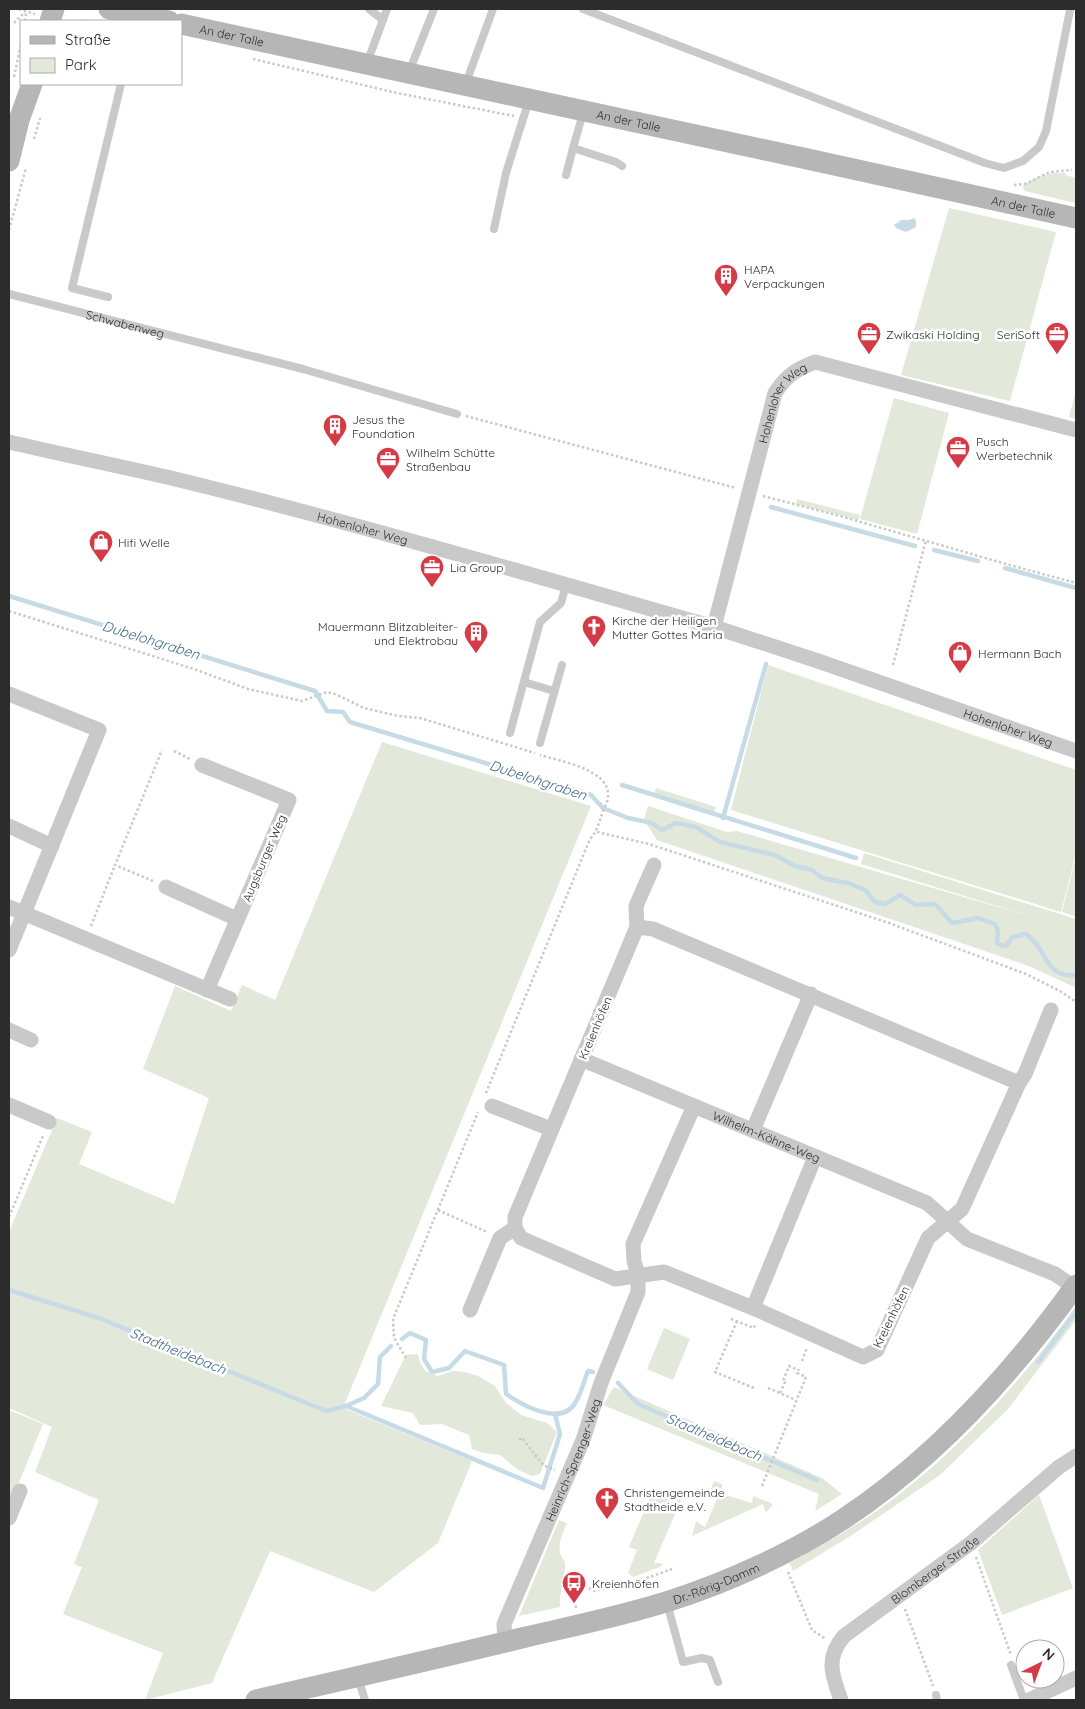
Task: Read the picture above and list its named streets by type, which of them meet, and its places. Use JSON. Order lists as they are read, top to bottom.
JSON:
{
  "streets": {
    "street": [
      "An der Talle",
      "Hohenloher Weg",
      "Augsburger Weg",
      "Kreienhöfen",
      "Wilhelm-Köhne-Weg",
      "Heinrich-Sprenger-Weg",
      "Blomberger Straße",
      "Dr.-Rörig-Damm"
    ],
    "lane": ["Schwabenweg"]
  },
  "crossings": [
    ["Kreienhöfen", "Wilhelm-Köhne-Weg"],
    ["Kreienhöfen", "Heinrich-Sprenger-Weg"],
    ["Heinrich-Sprenger-Weg", "Dr.-Rörig-Damm"]
  ],
  "water": ["Dubelohgraben", "Stadtheidebach"],
  "places": {
    "building": ["HAPA Verpackungen", "Jesus the Foundation", "Mauermann Blitzableiter- und Elektrobau"],
    "office": [
      "Zwikaski Holding",
      "SeriSoft",
      "Pusch Werbetechnik",
      "Wilhelm Schütte Straßenbau",
      "Lia Group"
    ],
    "shop": ["Hifi Welle", "Hermann Bach"],
    "church": ["Kirche der Heiligen Mutter Gottes Maria", "Christengemeinde Stadtheide e.V."],
    "bus stop": ["Kreienhöfen"]
  },
  "legend": ["Straße", "Park"],
  "north": "top right"
}
